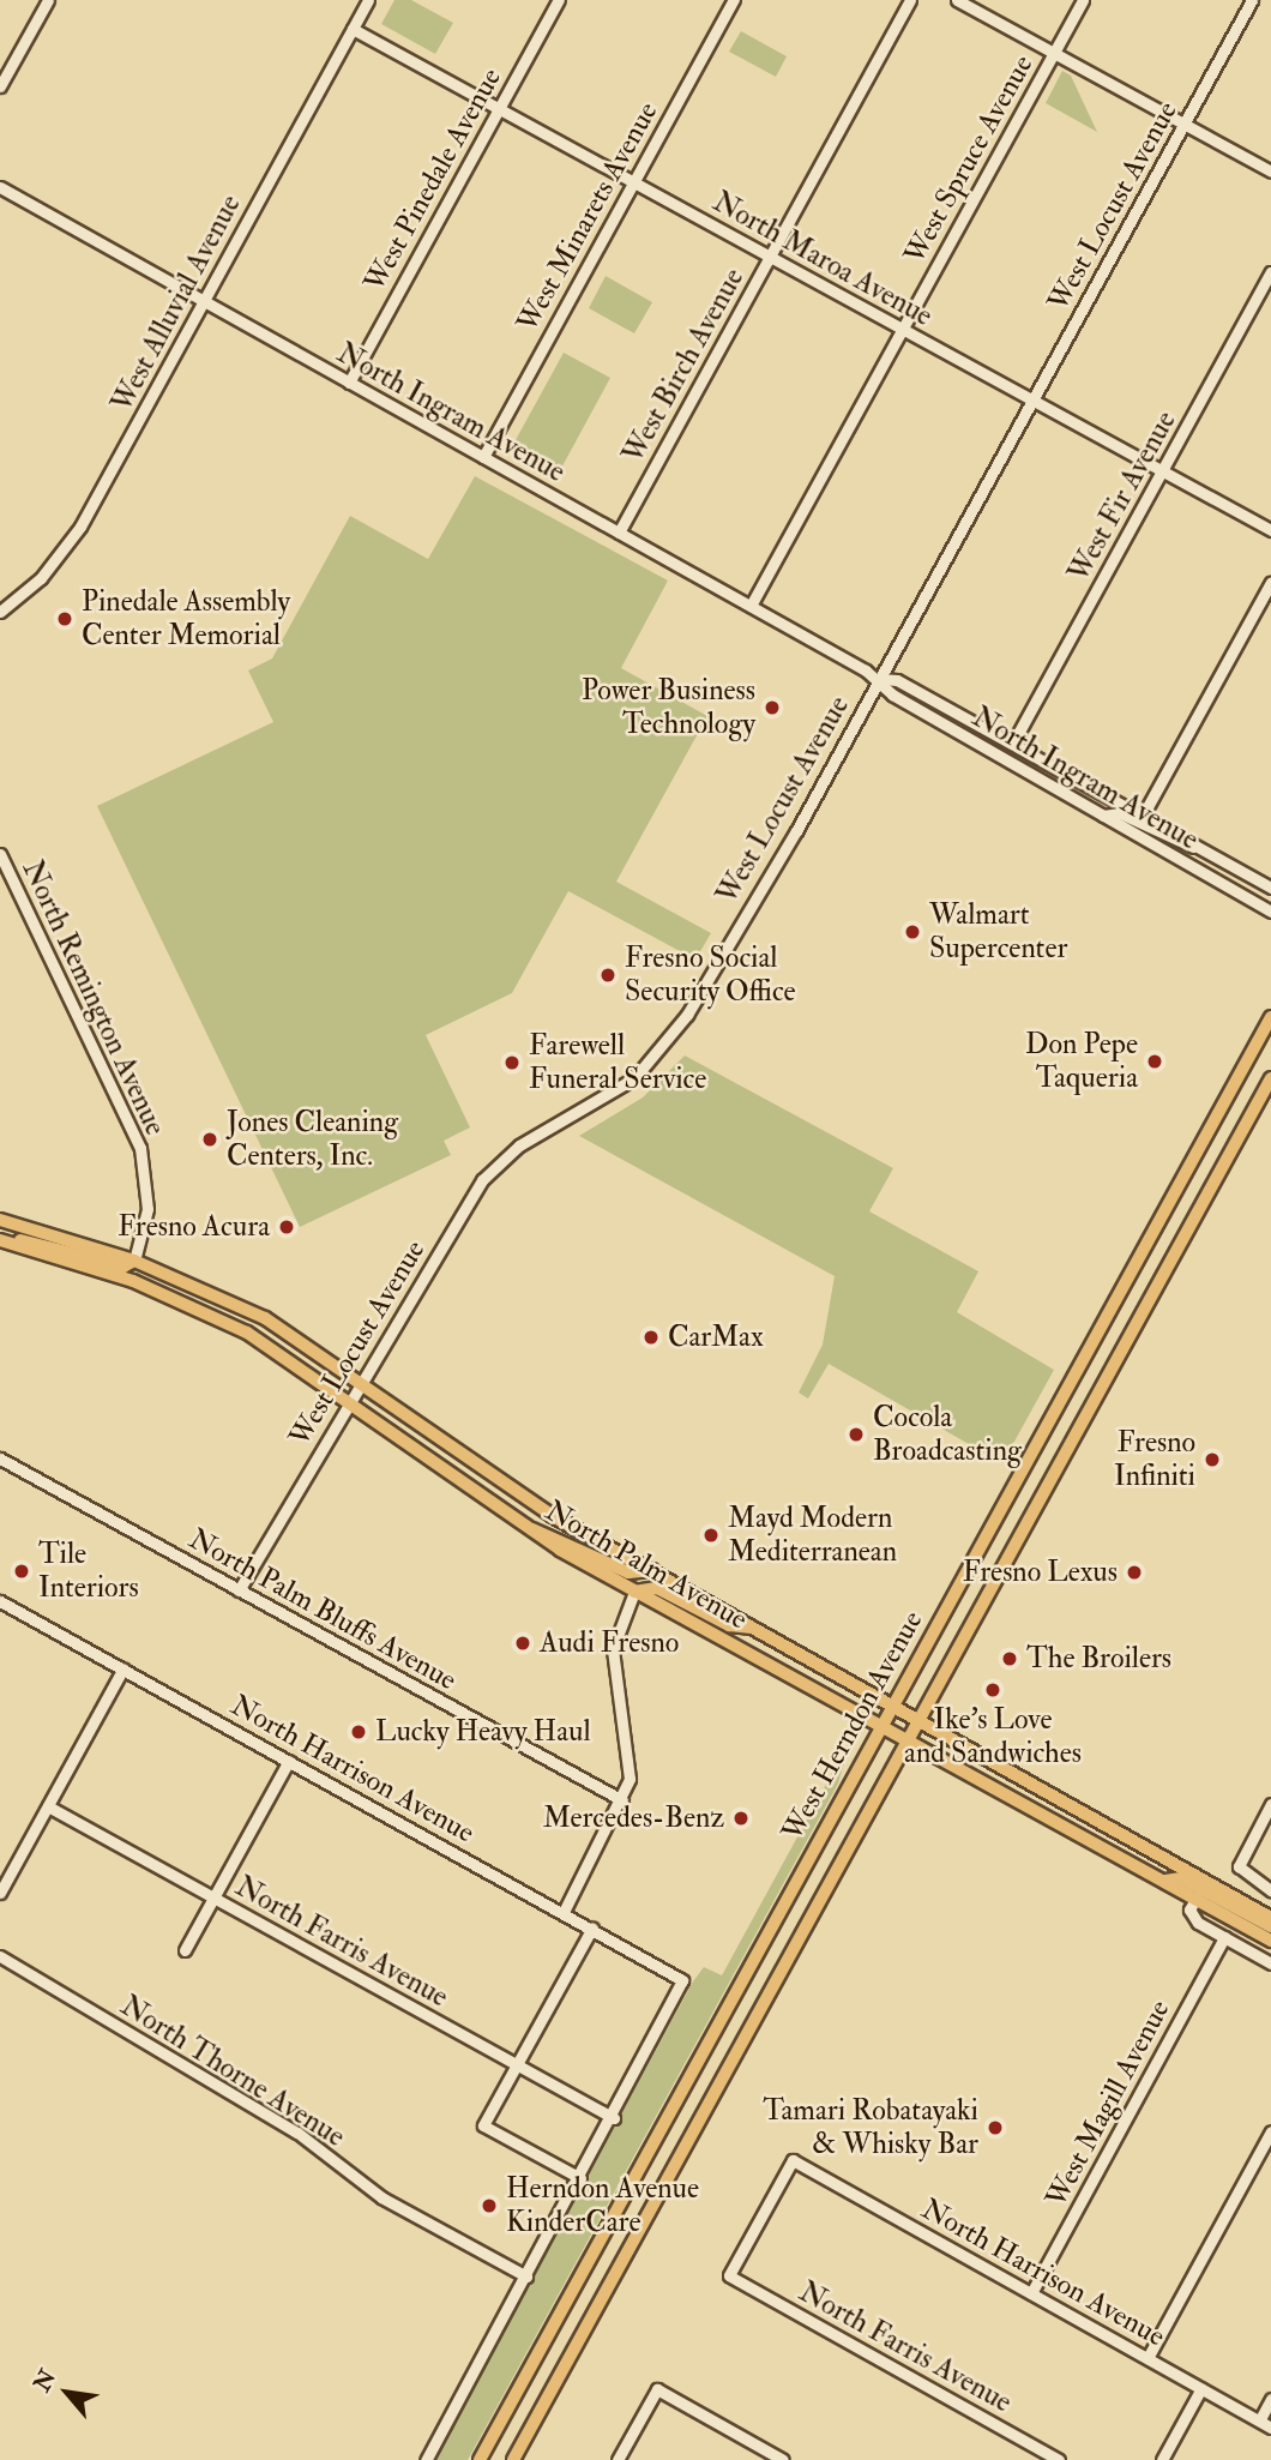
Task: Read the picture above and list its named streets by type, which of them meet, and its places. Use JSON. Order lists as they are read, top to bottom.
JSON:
{
  "streets": {
    "main road": ["North Palm Avenue", "West Herndon Avenue"],
    "street": [
      "West Spruce Avenue",
      "West Pinedale Avenue",
      "West Locust Avenue",
      "West Minarets Avenue",
      "North Maroa Avenue",
      "West Alluvial Avenue",
      "West Birch Avenue",
      "North Ingram Avenue",
      "West Fir Avenue",
      "North Remington Avenue",
      "North Palm Bluffs Avenue",
      "North Harrison Avenue",
      "North Farris Avenue",
      "North Thorne Avenue",
      "West Magill Avenue"
    ]
  },
  "crossings": [
    ["West Spruce Avenue", "North Maroa Avenue"],
    ["West Spruce Avenue", "North Ingram Avenue"],
    ["West Pinedale Avenue", "North Maroa Avenue"],
    ["West Pinedale Avenue", "North Ingram Avenue"],
    ["West Locust Avenue", "North Maroa Avenue"],
    ["West Locust Avenue", "North Ingram Avenue"],
    ["West Locust Avenue", "North Palm Avenue"],
    ["West Locust Avenue", "North Palm Bluffs Avenue"],
    ["West Minarets Avenue", "North Maroa Avenue"],
    ["West Minarets Avenue", "North Ingram Avenue"],
    ["North Maroa Avenue", "West Alluvial Avenue"],
    ["North Maroa Avenue", "West Birch Avenue"],
    ["North Maroa Avenue", "West Fir Avenue"],
    ["West Alluvial Avenue", "North Ingram Avenue"],
    ["West Birch Avenue", "North Ingram Avenue"],
    ["North Ingram Avenue", "West Fir Avenue"],
    ["North Remington Avenue", "North Palm Avenue"],
    ["North Palm Avenue", "West Herndon Avenue"],
    ["North Harrison Avenue", "North Farris Avenue"],
    ["North Harrison Avenue", "West Magill Avenue"]
  ],
  "places": [
    "Pinedale Assembly Center Memorial",
    "Power Business Technology",
    "Walmart Supercenter",
    "Fresno Social Security Office",
    "Don Pepe Taqueria",
    "Farewell Funeral Service",
    "Jones Cleaning Centers, Inc.",
    "Fresno Acura",
    "CarMax",
    "Cocola Broadcasting",
    "Fresno Infiniti",
    "Mayd Modern Mediterranean",
    "Tile Interiors",
    "Fresno Lexus",
    "Audi Fresno",
    "The Broilers",
    "Ike's Love and Sandwiches",
    "Lucky Heavy Haul",
    "Mercedes-Benz",
    "Tamari Robatayaki & Whisky Bar",
    "Herndon Avenue KinderCare"
  ],
  "north": "top left"
}
